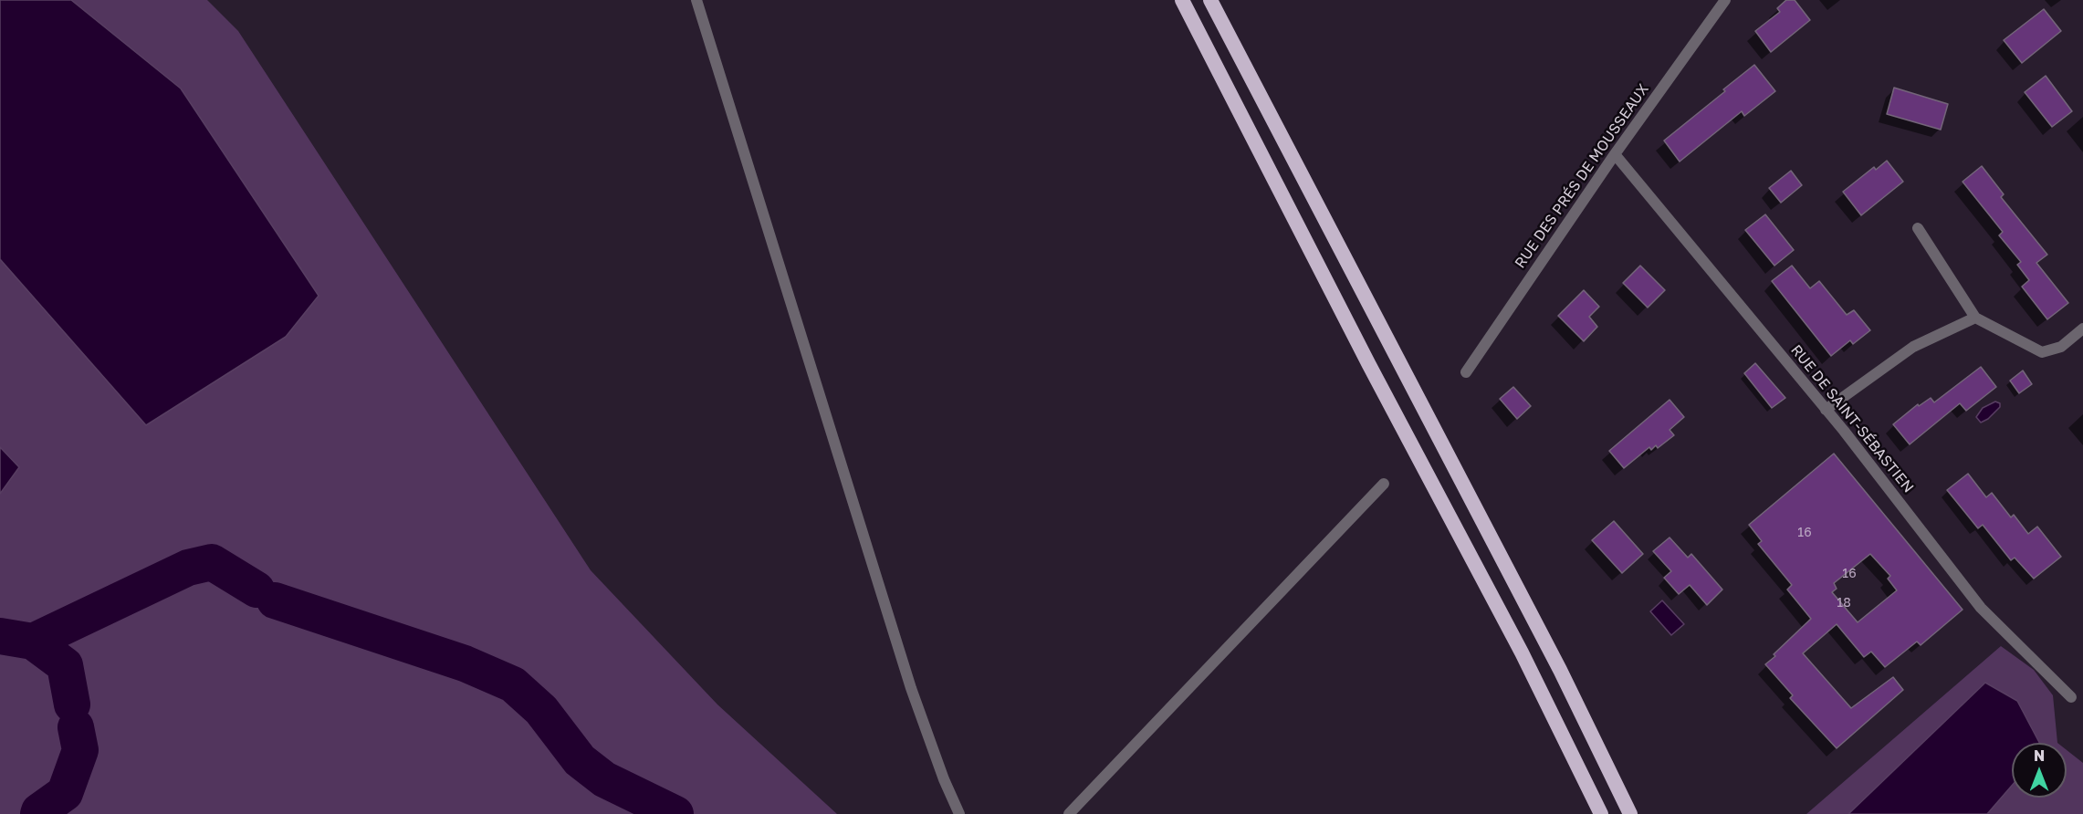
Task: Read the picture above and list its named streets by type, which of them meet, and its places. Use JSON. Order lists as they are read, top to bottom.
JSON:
{
  "streets": {
    "street": ["RUE DES PRÉS DE MOUSSEAUX", "RUE DE SAINT-SÉBASTIEN"]
  },
  "crossings": [
    ["RUE DES PRÉS DE MOUSSEAUX", "RUE DE SAINT-SÉBASTIEN"]
  ],
  "house_numbers": ["16", "16", "18"],
  "north": "top"
}
